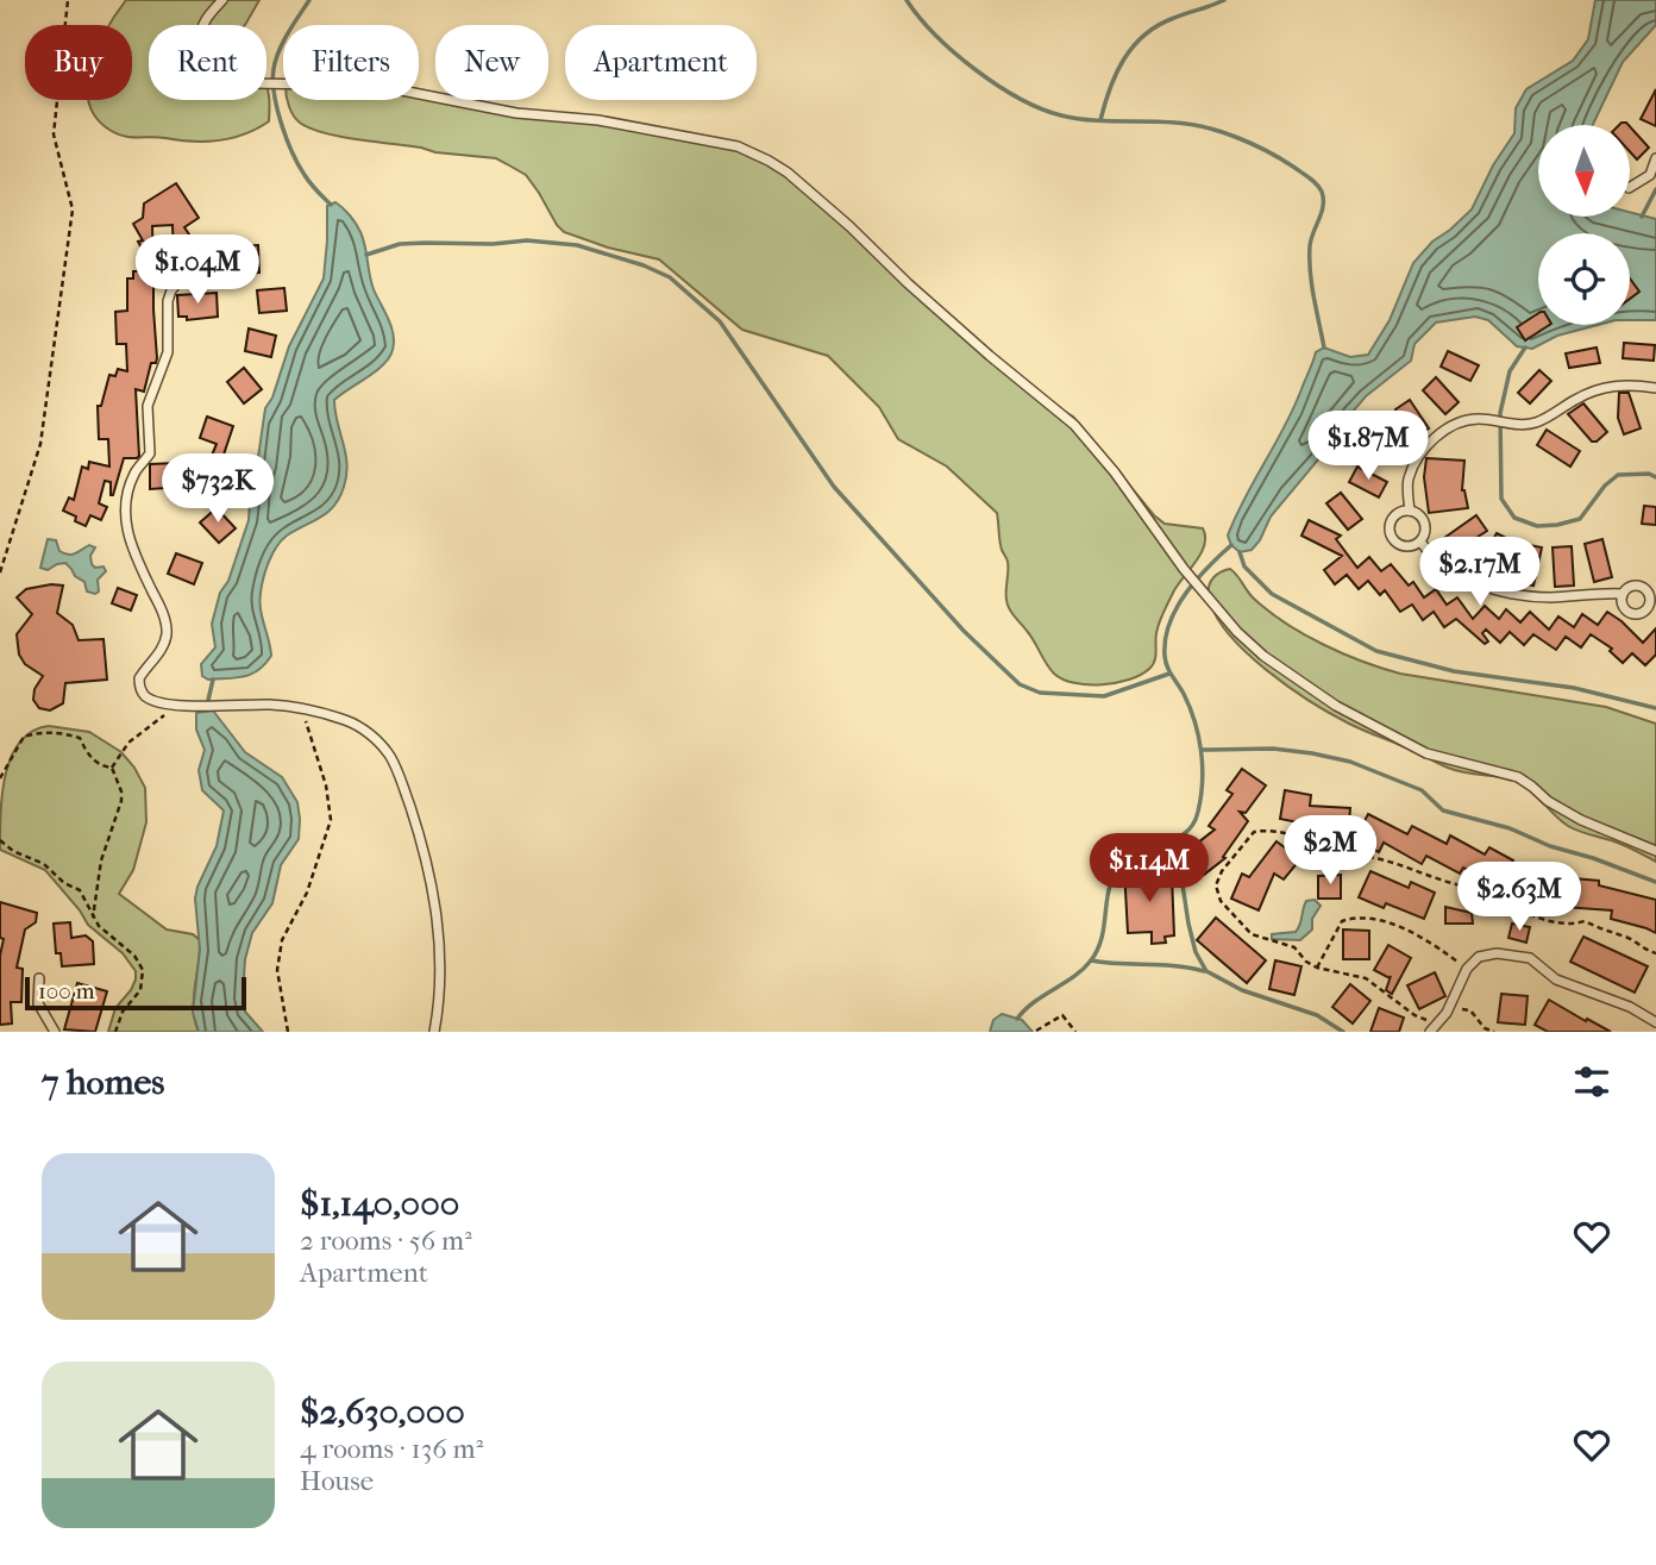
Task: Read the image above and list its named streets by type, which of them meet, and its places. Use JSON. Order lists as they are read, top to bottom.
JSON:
{
  "scale_bar": "100 m",
  "north": "bottom",
  "page": {
    "chip": [
      "Buy",
      "Rent",
      "Filters",
      "New",
      "Apartment"
    ],
    "price": [
      "$1.04M",
      "$1.87M",
      "$732K",
      "$2.17M",
      "$2M",
      "$1.14M",
      "$2.63M"
    ],
    "scale": "100 m",
    "heading": "7 homes",
    "list": [
      {
        "name": "$1,140,000",
        "note": "2 rooms · 56 m² · Apartment"
      },
      {
        "name": "$2,630,000",
        "note": "4 rooms · 136 m² · House"
      }
    ]
  }
}
